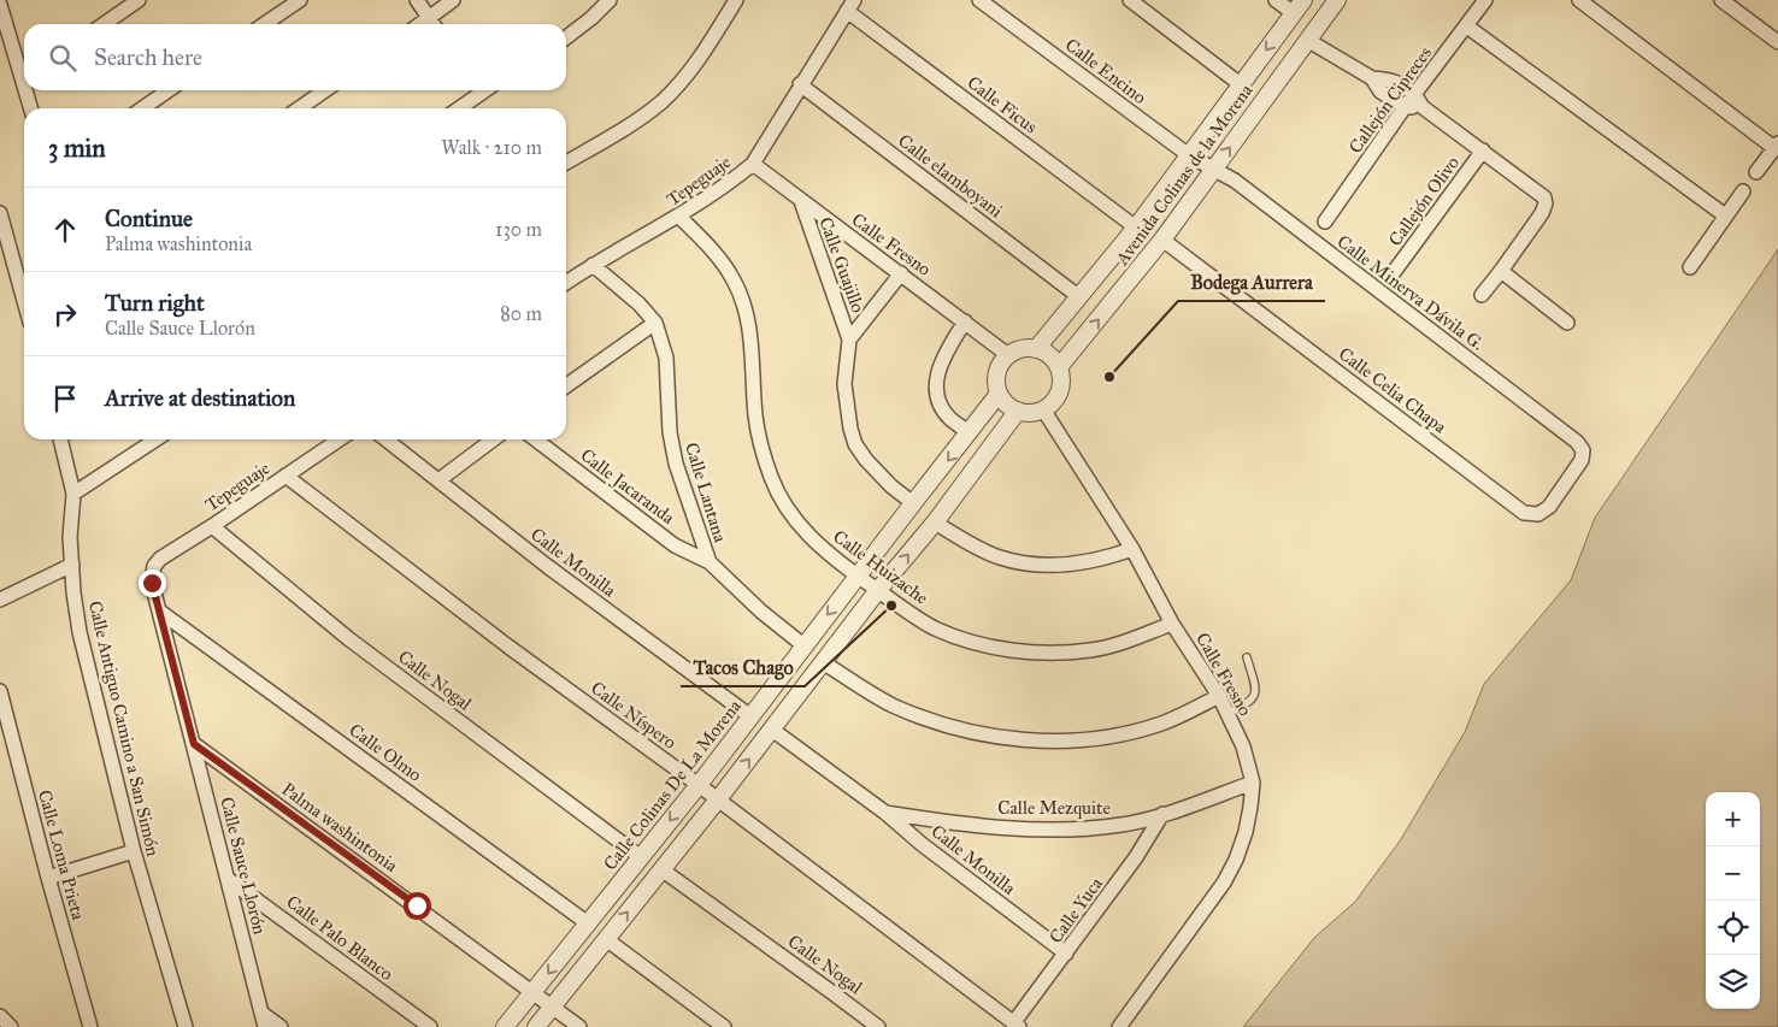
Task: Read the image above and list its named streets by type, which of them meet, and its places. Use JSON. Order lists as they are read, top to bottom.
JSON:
{
  "streets": {
    "street": [
      "Calle Encino",
      "Callejón Cipreces",
      "Calle Ficus",
      "Avenida Colinas de la Morena",
      "Calle elamboyani",
      "Tepeguaje",
      "Callejón Olivo",
      "Calle Fresno",
      "Calle Guajillo",
      "Calle Minerva Dávila G.",
      "Calle Celia Chapa",
      "Calle Jacaranda",
      "Calle Lantana",
      "Calle Monilla",
      "Calle Huizache",
      "Calle Nogal",
      "Calle Níspero",
      "Calle Antiguo Camino a San Simón",
      "Calle Olmo",
      "Calle Colinas De La Morena",
      "Calle Mezquite",
      "Palma washintonia",
      "Calle Loma Prieta",
      "Calle Sauce Llorón",
      "Calle Yuca",
      "Calle Palo Blanco"
    ]
  },
  "crossings": [
    ["Calle Encino", "Avenida Colinas de la Morena"],
    ["Calle Encino", "Calle Minerva Dávila G."],
    ["Calle Ficus", "Avenida Colinas de la Morena"],
    ["Calle Ficus", "Tepeguaje"],
    ["Avenida Colinas de la Morena", "Calle elamboyani"],
    ["Avenida Colinas de la Morena", "Calle Fresno"],
    ["Avenida Colinas de la Morena", "Calle Minerva Dávila G."],
    ["Avenida Colinas de la Morena", "Calle Celia Chapa"],
    ["Avenida Colinas de la Morena", "Calle Colinas De La Morena"],
    ["Calle elamboyani", "Tepeguaje"],
    ["Tepeguaje", "Calle Fresno"],
    ["Tepeguaje", "Calle Lantana"],
    ["Tepeguaje", "Calle Huizache"],
    ["Tepeguaje", "Calle Nogal"],
    ["Tepeguaje", "Calle Níspero"],
    ["Tepeguaje", "Calle Sauce Llorón"],
    ["Calle Fresno", "Calle Guajillo"],
    ["Calle Fresno", "Calle Huizache"],
    ["Calle Fresno", "Calle Colinas De La Morena"],
    ["Calle Fresno", "Calle Mezquite"],
    ["Calle Guajillo", "Calle Colinas De La Morena"],
    ["Calle Minerva Dávila G.", "Calle Celia Chapa"],
    ["Calle Jacaranda", "Calle Lantana"],
    ["Calle Lantana", "Calle Colinas De La Morena"],
    ["Calle Monilla", "Calle Colinas De La Morena"],
    ["Calle Monilla", "Calle Mezquite"],
    ["Calle Monilla", "Calle Yuca"],
    ["Calle Huizache", "Calle Colinas De La Morena"],
    ["Calle Nogal", "Calle Colinas De La Morena"],
    ["Calle Níspero", "Calle Colinas De La Morena"],
    ["Calle Níspero", "Calle Yuca"],
    ["Calle Olmo", "Calle Colinas De La Morena"],
    ["Calle Olmo", "Calle Sauce Llorón"],
    ["Calle Colinas De La Morena", "Palma washintonia"],
    ["Calle Mezquite", "Calle Yuca"],
    ["Palma washintonia", "Calle Sauce Llorón"],
    ["Calle Sauce Llorón", "Calle Palo Blanco"]
  ],
  "places": ["Bodega Aurrera", "Tacos Chago"],
  "page": {
    "search": "Search here",
    "heading": ["3 min", "Walk · 210 m"],
    "list": [
      ["Continue", "Palma washintonia", "130 m"],
      ["Turn right", "Calle Sauce Llorón", "80 m"],
      "Arrive at destination"
    ],
    "map_buttons": ["+", "−"]
  }
}
